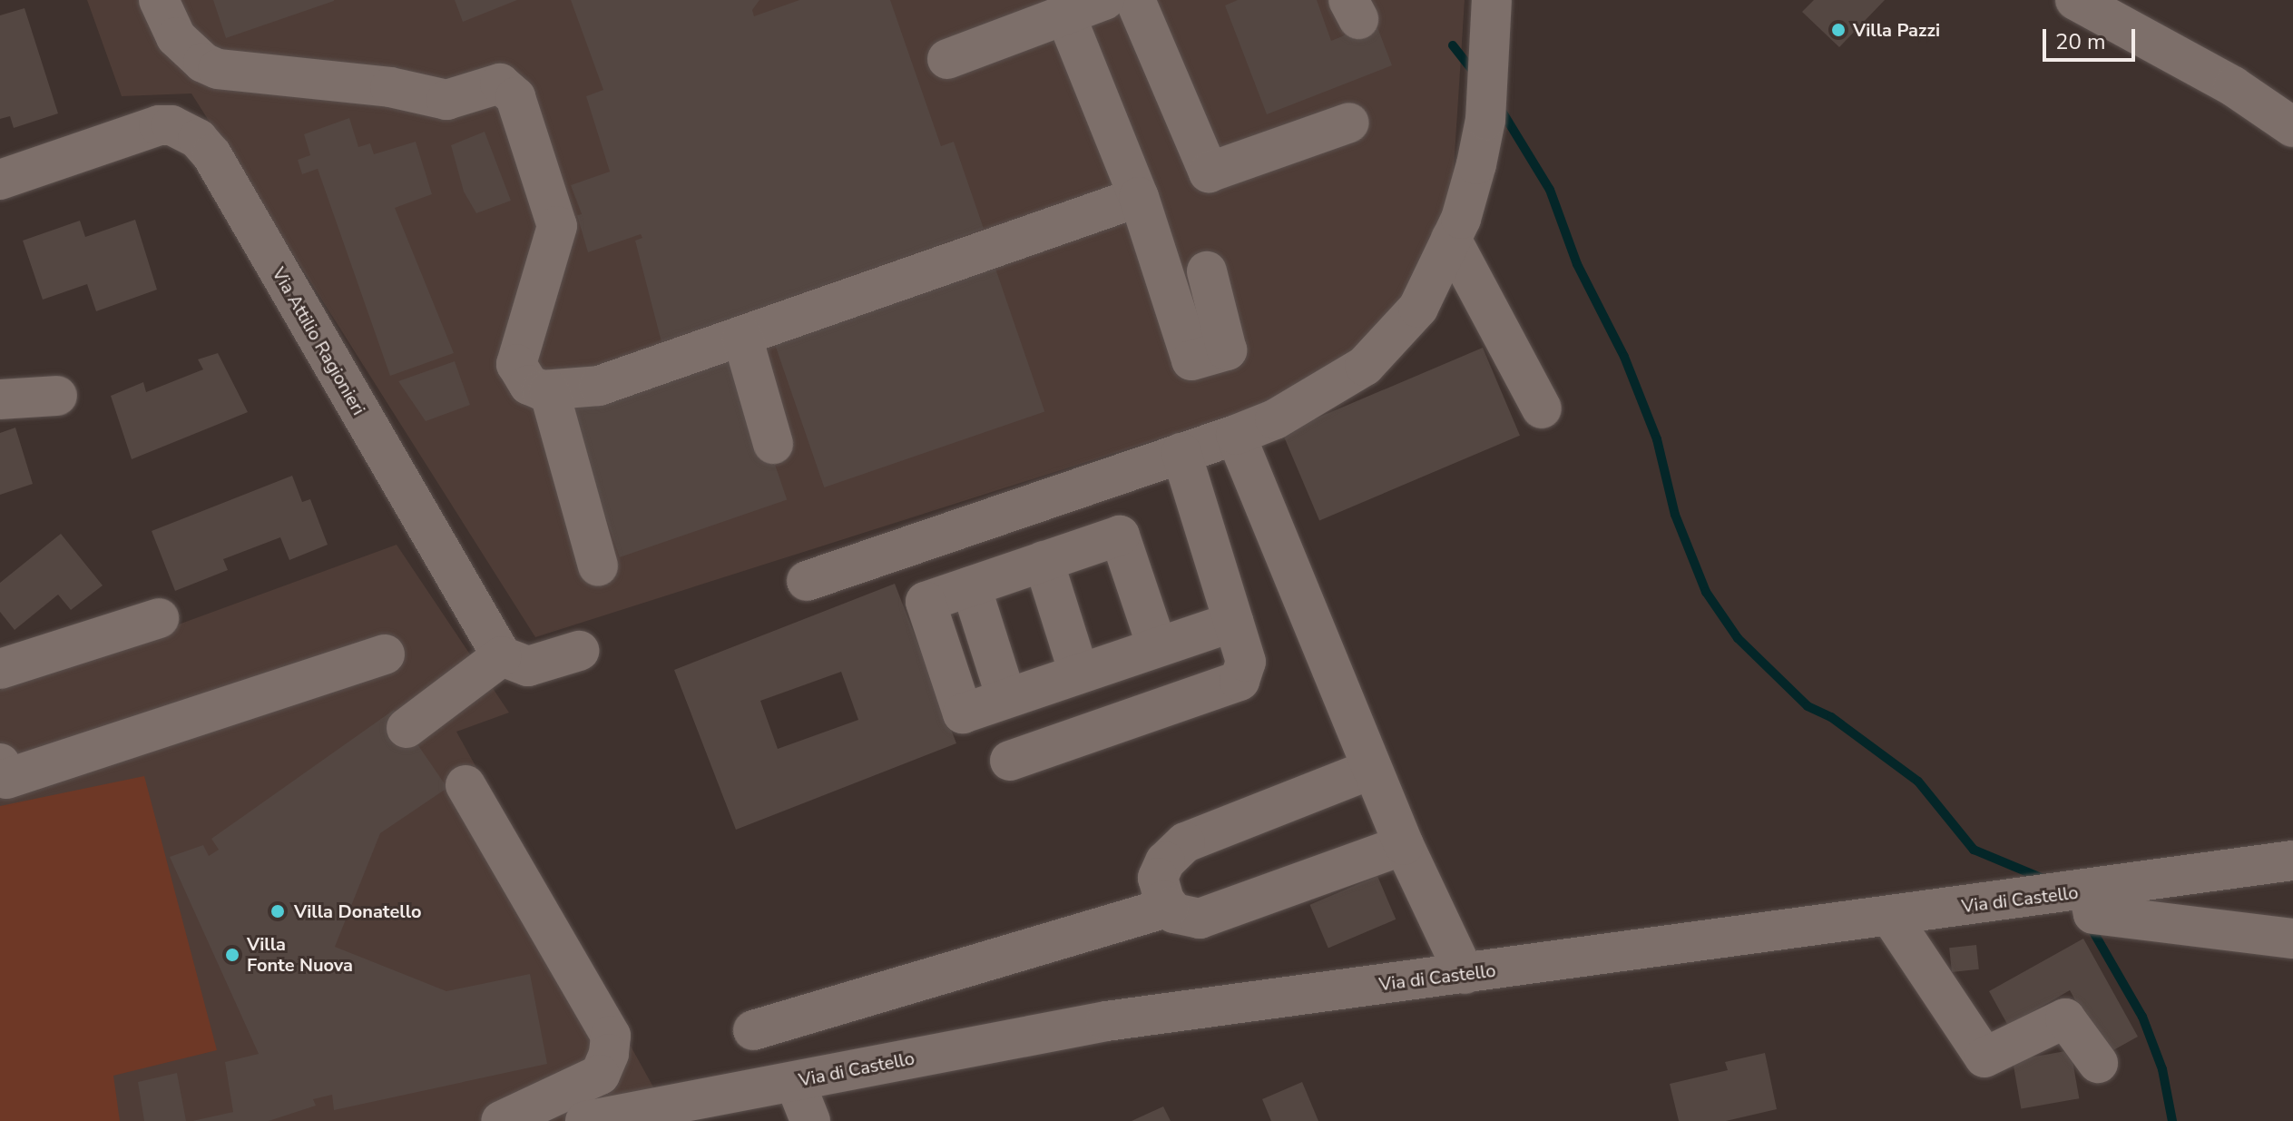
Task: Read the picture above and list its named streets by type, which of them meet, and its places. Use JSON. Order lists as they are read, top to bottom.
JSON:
{
  "streets": {
    "street": ["Via Attilio Ragionieri", "Via di Castello"]
  },
  "places": ["Villa Pazzi", "Villa Donatello", "Villa Fonte Nuova"],
  "scale_bar": "20 m"
}
